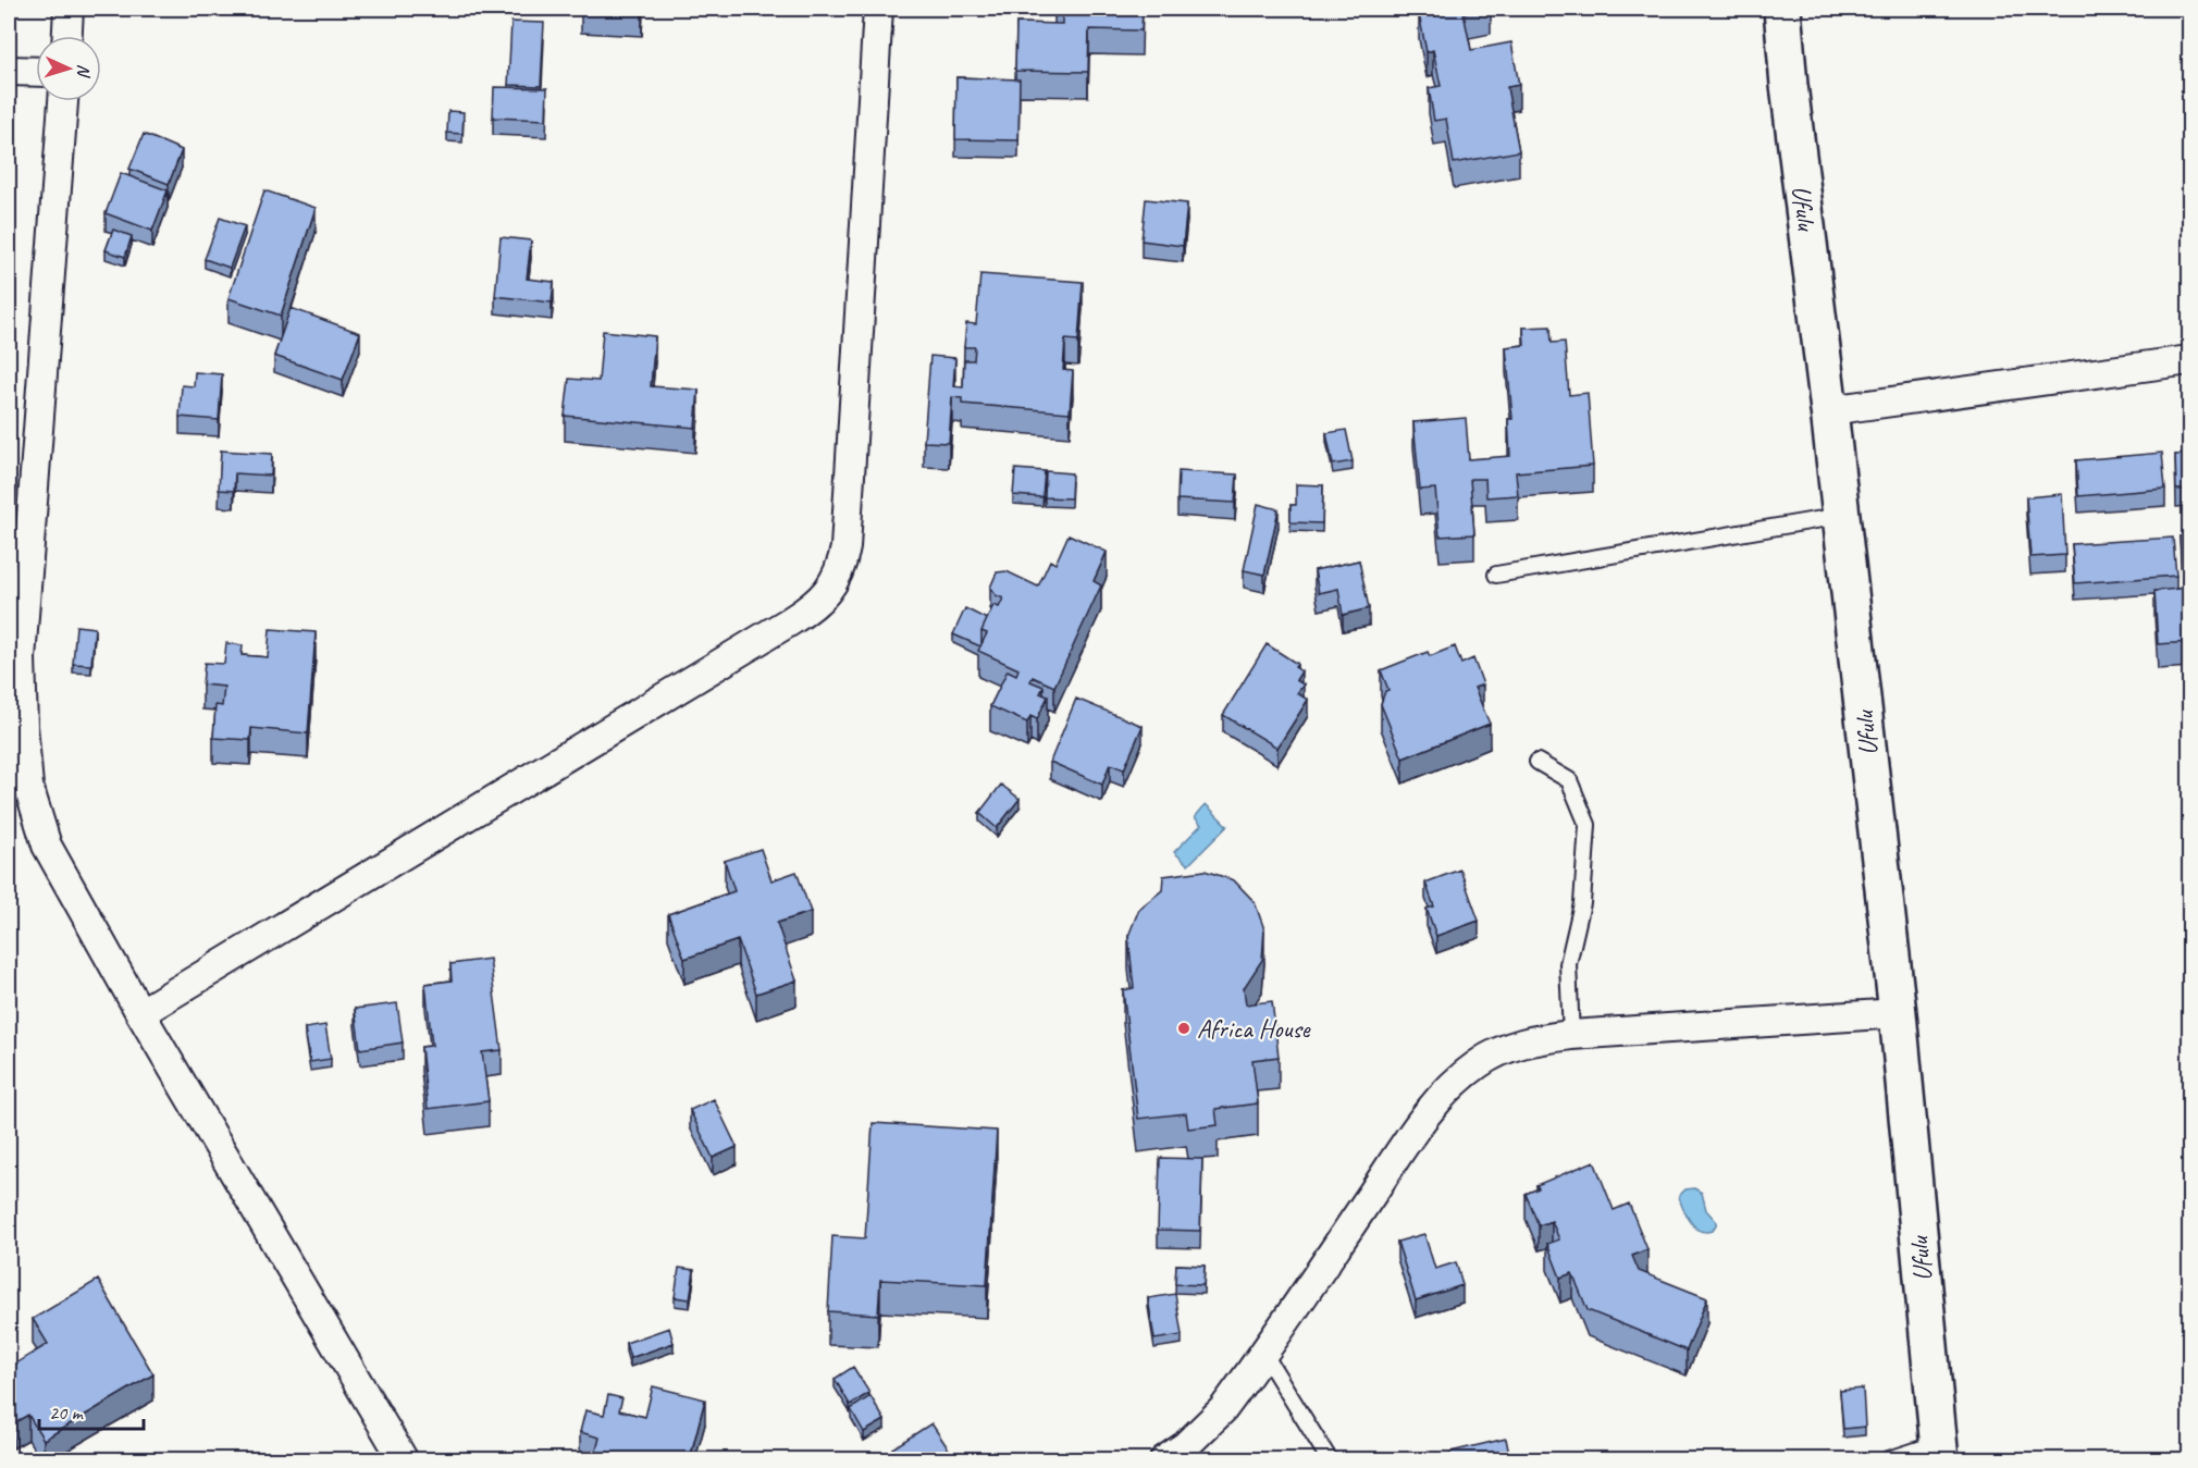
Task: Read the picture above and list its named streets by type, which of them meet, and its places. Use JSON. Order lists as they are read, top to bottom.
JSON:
{
  "streets": {
    "street": ["Ufulu"]
  },
  "places": ["Africa House"],
  "scale_bar": "20 m",
  "north": "right"
}
